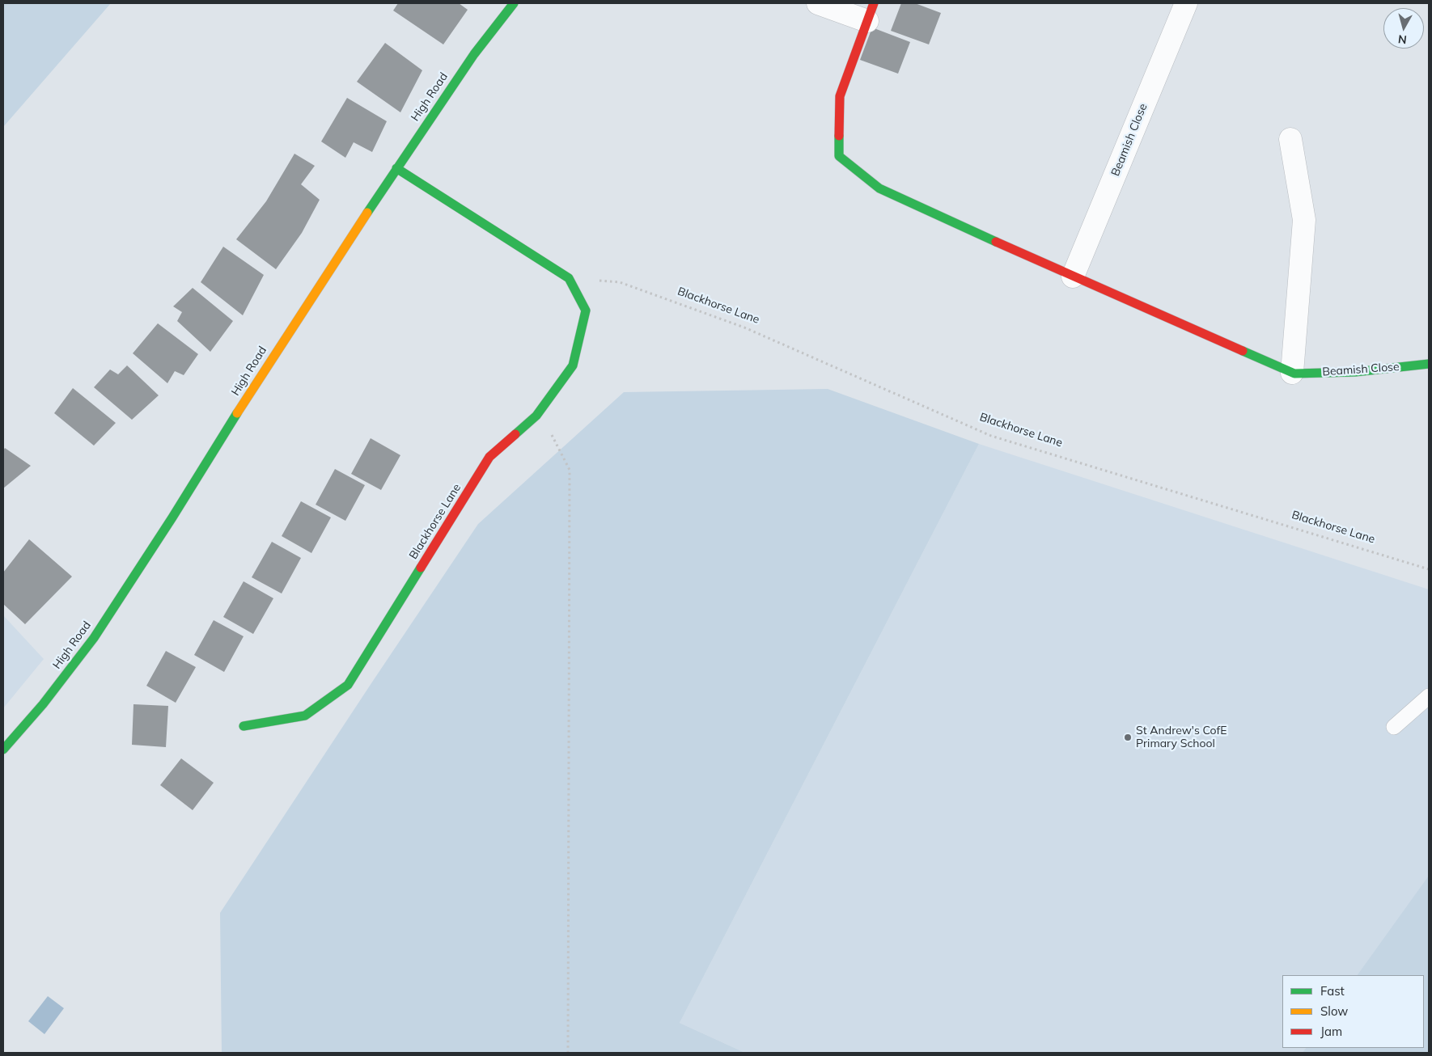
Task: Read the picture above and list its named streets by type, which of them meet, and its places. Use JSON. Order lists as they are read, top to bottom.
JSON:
{
  "streets": {
    "street": ["High Road", "Beamish Close", "Blackhorse Lane"]
  },
  "crossings": [
    ["High Road", "Blackhorse Lane"]
  ],
  "places": ["St Andrew's CofE Primary School"],
  "legend": ["Fast", "Slow", "Jam"],
  "north": "bottom"
}
